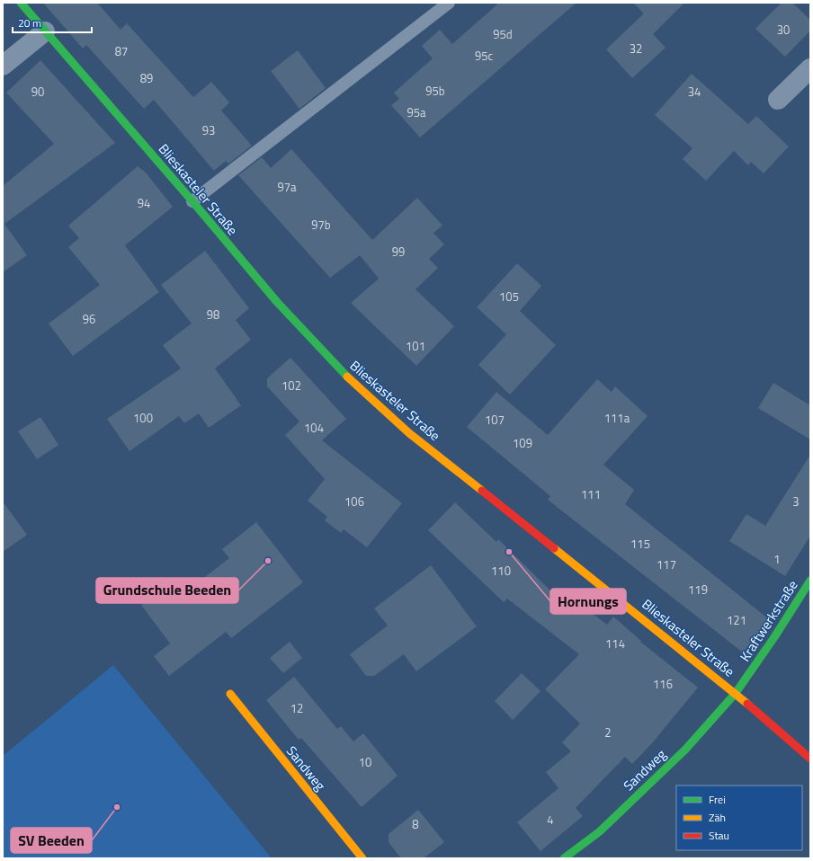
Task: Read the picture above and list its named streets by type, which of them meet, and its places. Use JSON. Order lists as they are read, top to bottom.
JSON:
{
  "streets": {
    "street": ["Blieskasteler Straße", "Kraftwerkstraße", "Sandweg"]
  },
  "crossings": [
    ["Blieskasteler Straße", "Kraftwerkstraße"],
    ["Blieskasteler Straße", "Sandweg"],
    ["Kraftwerkstraße", "Sandweg"]
  ],
  "places": ["Hornungs", "Grundschule Beeden", "SV Beeden"],
  "house_numbers": [
    "30",
    "95d",
    "32",
    "87",
    "95c",
    "89",
    "95b",
    "90",
    "34",
    "95a",
    "93",
    "97a",
    "94",
    "97b",
    "99",
    "105",
    "98",
    "96",
    "101",
    "102",
    "100",
    "111a",
    "107",
    "104",
    "109",
    "111",
    "106",
    "3",
    "115",
    "1",
    "117",
    "110",
    "119",
    "121",
    "114",
    "116",
    "12",
    "2",
    "10",
    "4",
    "8"
  ],
  "legend": ["Frei", "Zäh", "Stau"],
  "scale_bar": "20 m"
}
